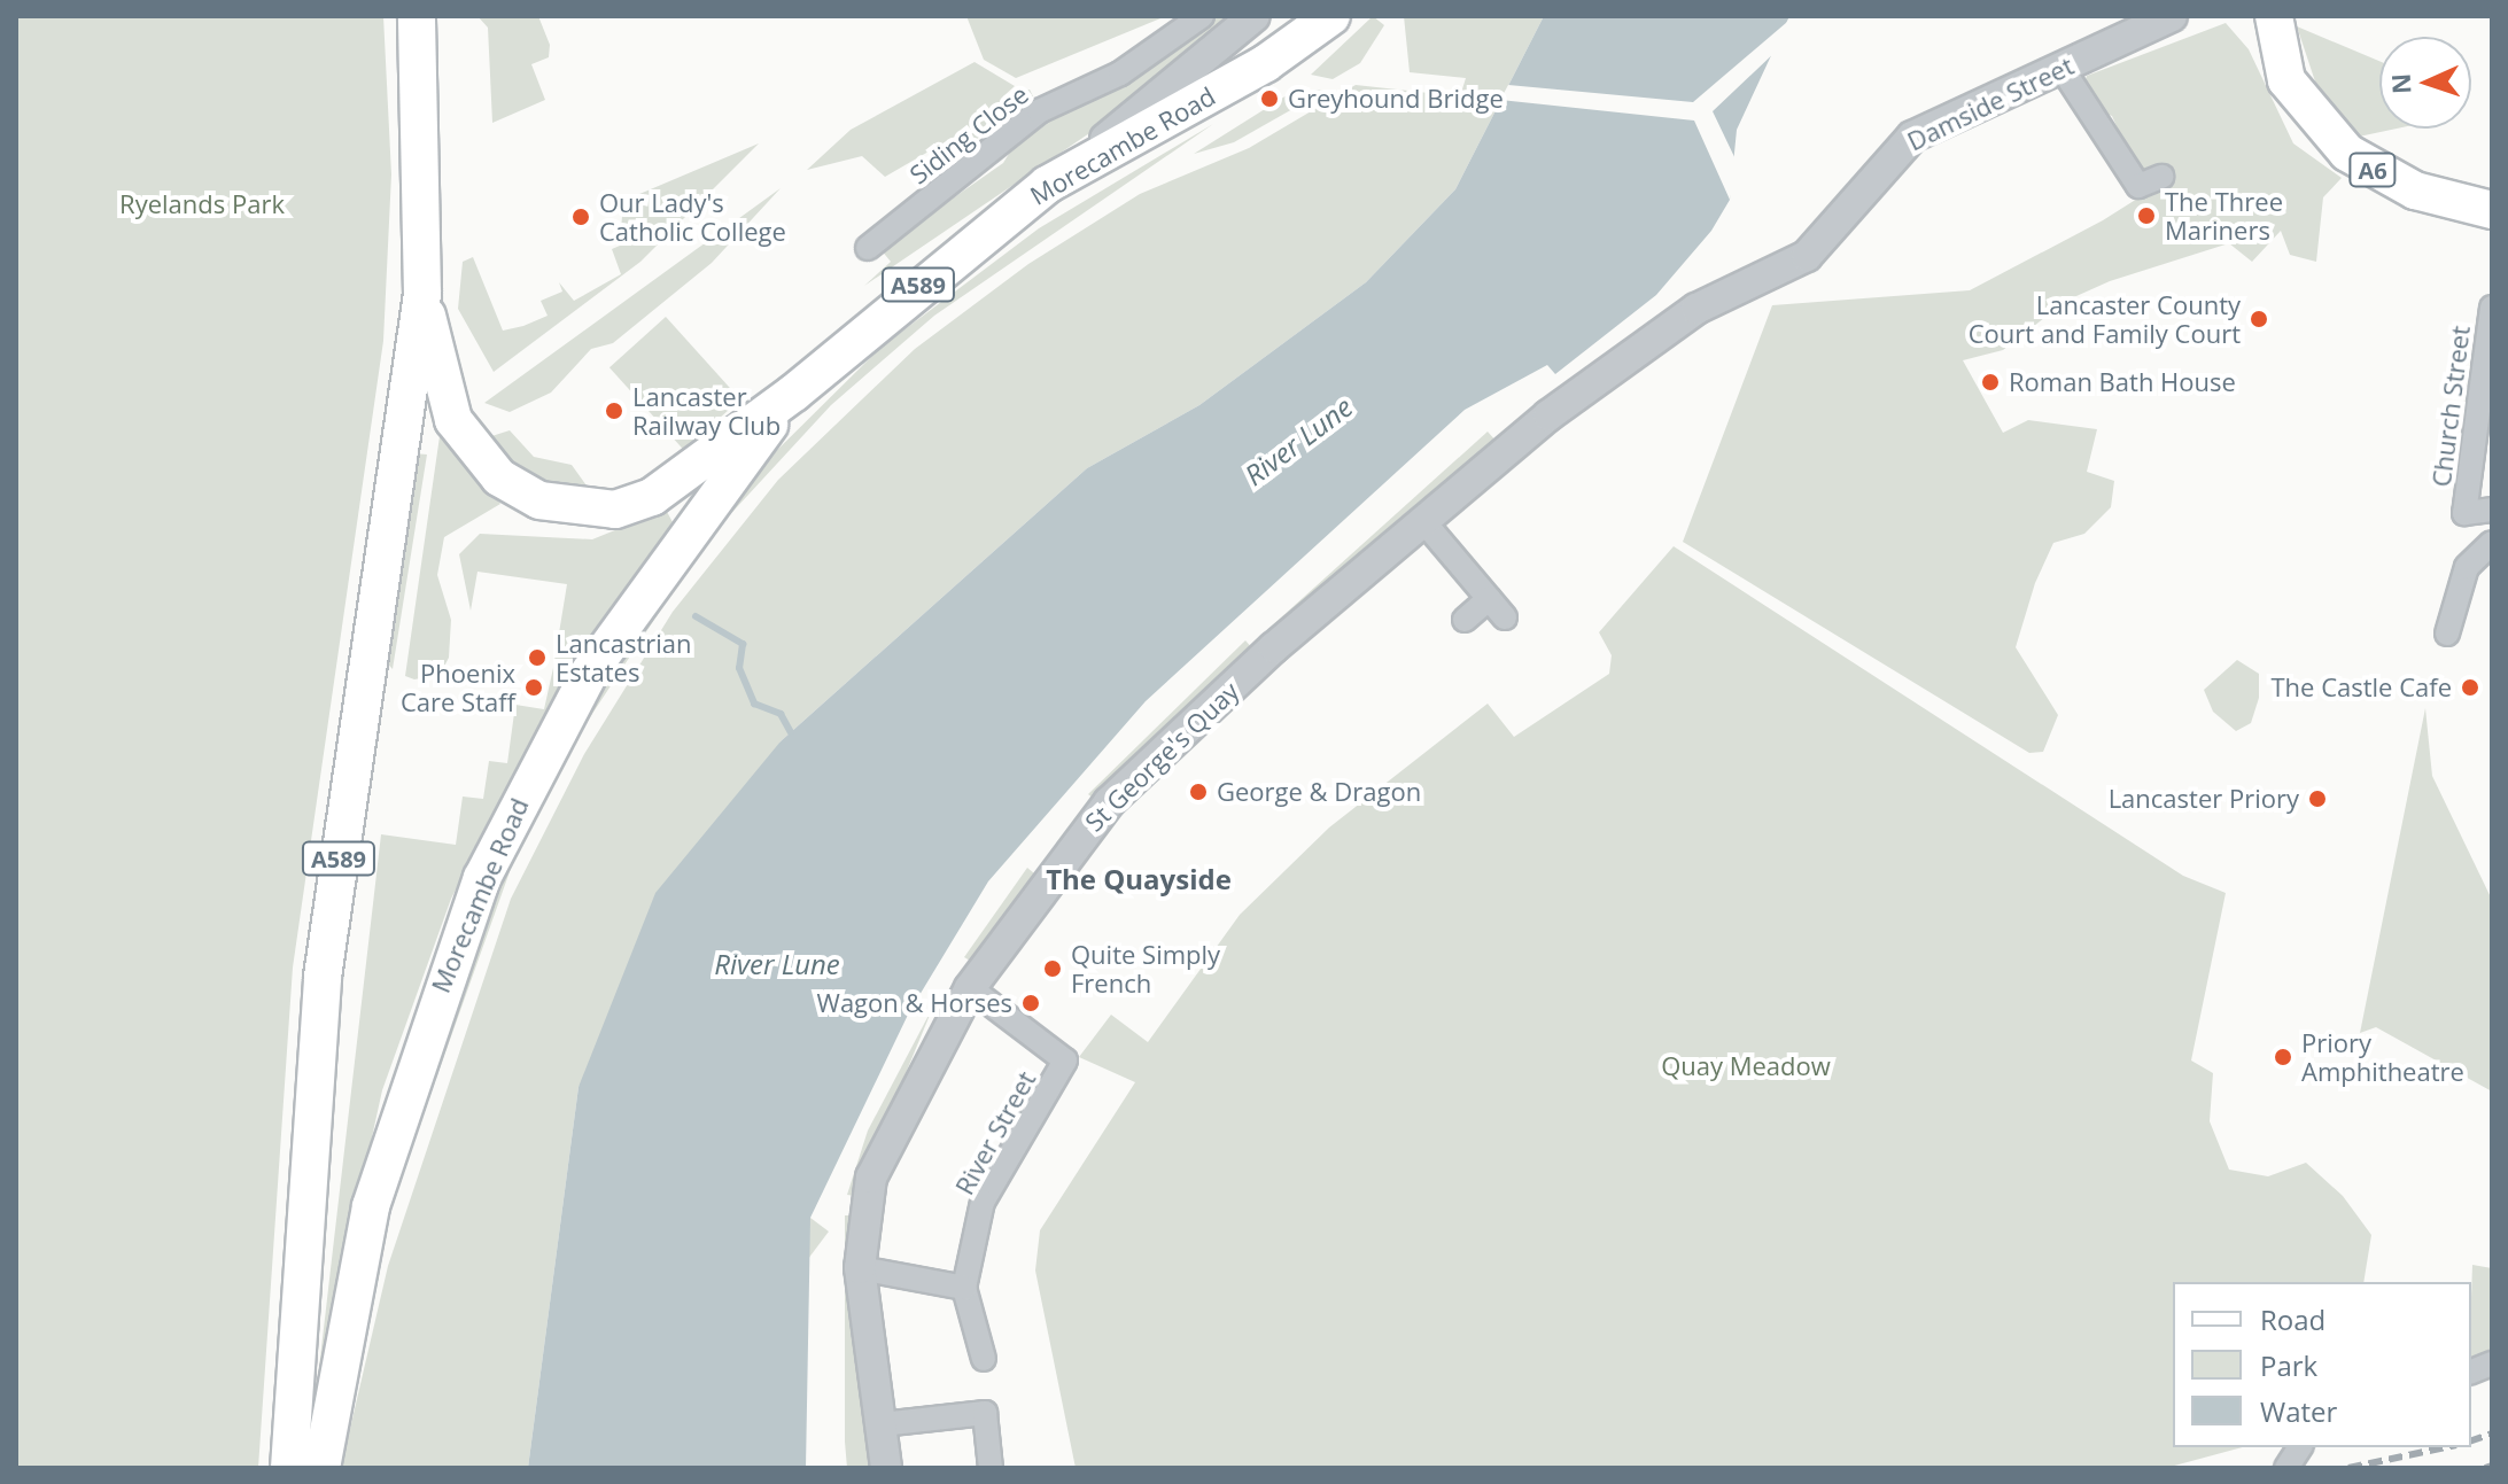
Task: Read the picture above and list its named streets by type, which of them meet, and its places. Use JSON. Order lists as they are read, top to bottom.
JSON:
{
  "streets": {
    "main road": ["Morecambe Road", "A6", "A589"],
    "street": [
      "Damside Street",
      "Siding Close",
      "Church Street",
      "St George's Quay",
      "River Street"
    ]
  },
  "crossings": [
    ["Damside Street", "St George's Quay"],
    ["St George's Quay", "River Street"]
  ],
  "districts": ["The Quayside"],
  "water": ["River Lune"],
  "parks": ["Ryelands Park", "Quay Meadow"],
  "places": [
    "Greyhound Bridge",
    "The Three Mariners",
    "Our Lady's Catholic College",
    "Lancaster County Court and Family Court",
    "Roman Bath House",
    "Lancaster Railway Club",
    "Lancastrian Estates",
    "Phoenix Care Staff",
    "The Castle Cafe",
    "George & Dragon",
    "Lancaster Priory",
    "Quite Simply French",
    "Wagon & Horses",
    "Priory Amphitheatre"
  ],
  "legend": ["Road", "Park", "Water"],
  "north": "left"
}
